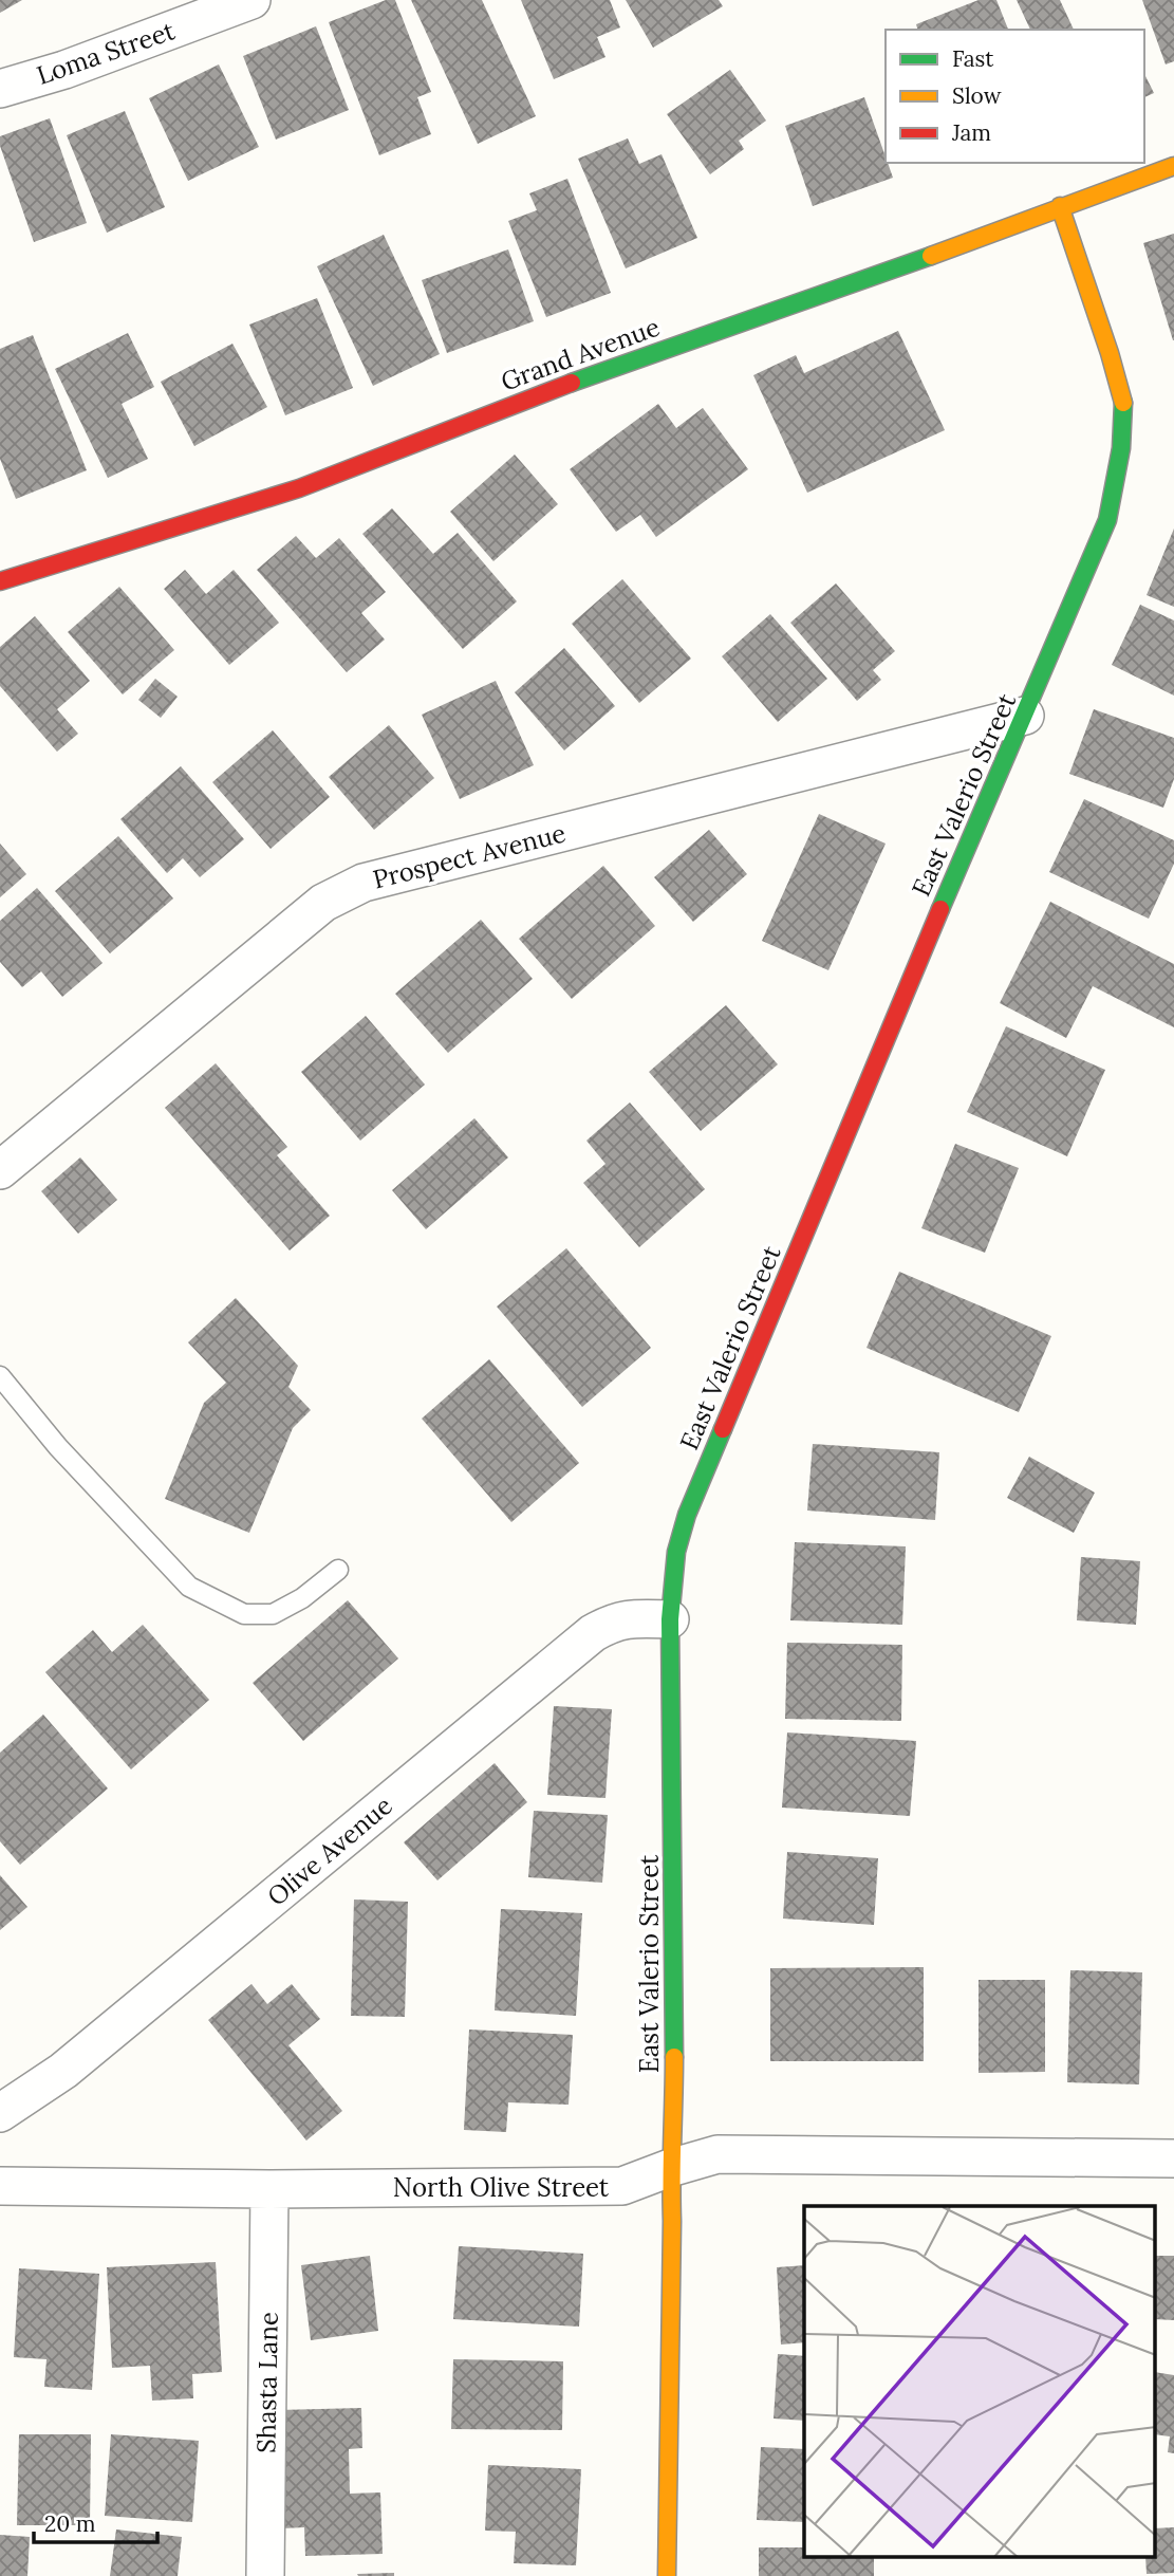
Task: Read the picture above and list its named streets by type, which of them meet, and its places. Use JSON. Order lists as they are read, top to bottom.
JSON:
{
  "streets": {
    "street": [
      "Loma Street",
      "Grand Avenue",
      "East Valerio Street",
      "Prospect Avenue",
      "Olive Avenue",
      "North Olive Street",
      "Shasta Lane"
    ]
  },
  "crossings": [
    ["Grand Avenue", "East Valerio Street"],
    ["East Valerio Street", "Prospect Avenue"],
    ["East Valerio Street", "Olive Avenue"],
    ["East Valerio Street", "North Olive Street"],
    ["North Olive Street", "Shasta Lane"]
  ],
  "legend": ["Fast", "Slow", "Jam"],
  "scale_bar": "20 m"
}
